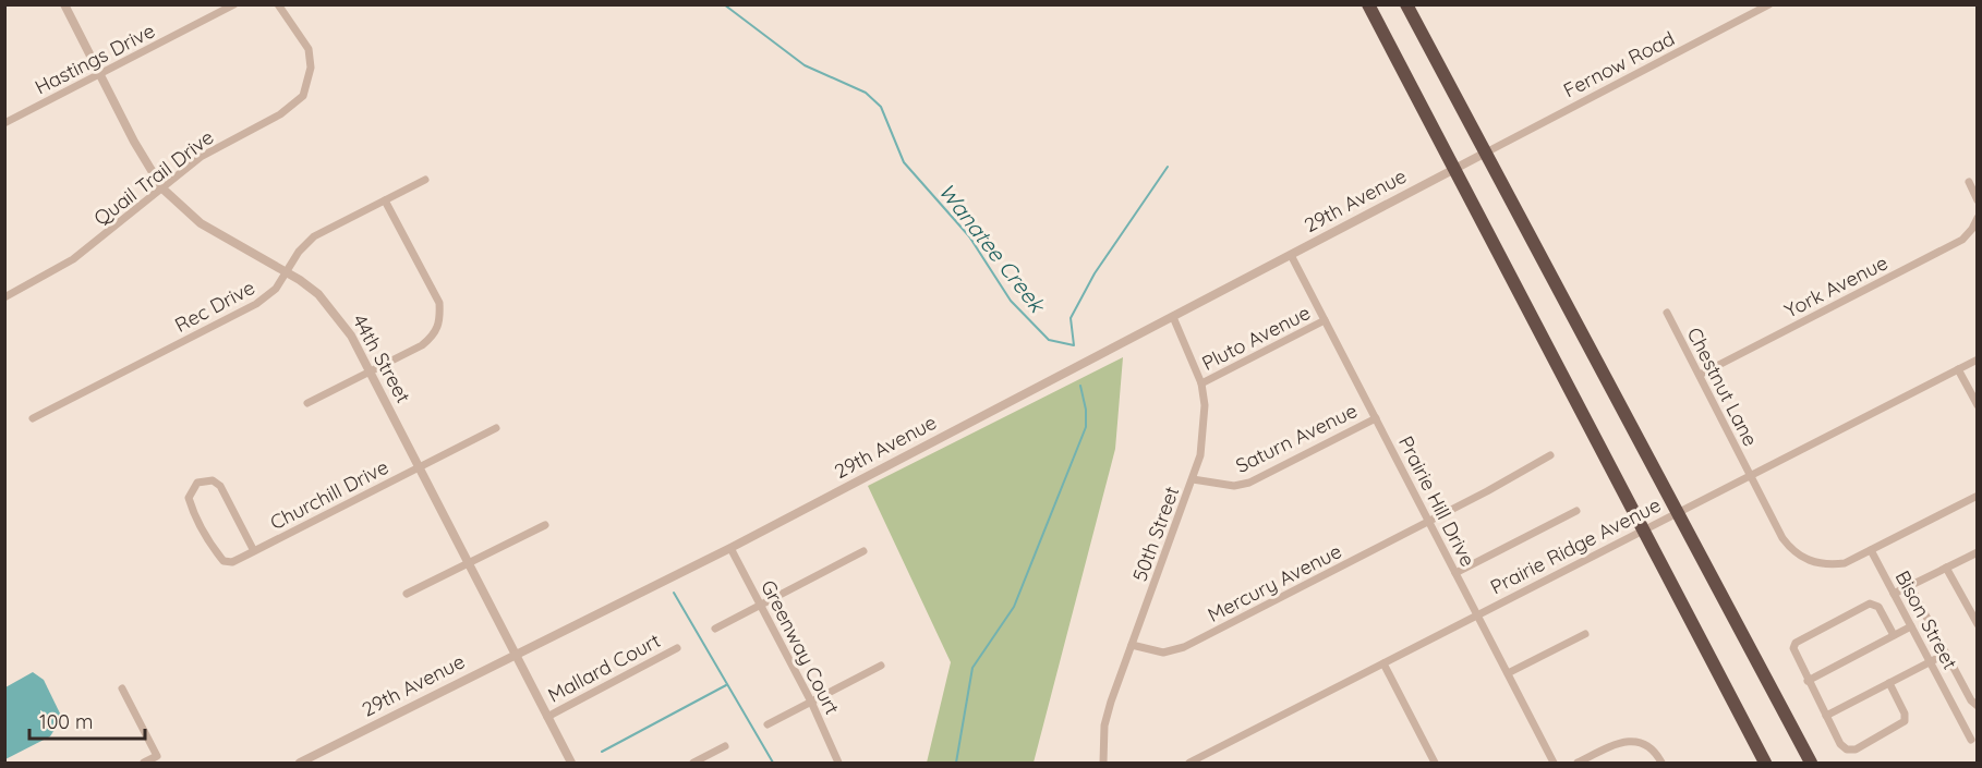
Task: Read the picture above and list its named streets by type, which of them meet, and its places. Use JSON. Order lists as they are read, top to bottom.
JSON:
{
  "streets": {
    "street": [
      "Hastings Drive",
      "Fernow Road",
      "Quail Trail Drive",
      "29th Avenue",
      "York Avenue",
      "Rec Drive",
      "Pluto Avenue",
      "44th Street",
      "Chestnut Lane",
      "Saturn Avenue",
      "Churchill Drive",
      "Prairie Hill Drive",
      "50th Street",
      "Prairie Ridge Avenue",
      "Mercury Avenue",
      "Bison Street",
      "Greenway Court",
      "Mallard Court"
    ]
  },
  "crossings": [
    ["Hastings Drive", "44th Street"],
    ["Fernow Road", "29th Avenue"],
    ["Quail Trail Drive", "44th Street"],
    ["29th Avenue", "44th Street"],
    ["29th Avenue", "Prairie Hill Drive"],
    ["29th Avenue", "50th Street"],
    ["29th Avenue", "Greenway Court"],
    ["York Avenue", "Chestnut Lane"],
    ["Rec Drive", "44th Street"],
    ["Pluto Avenue", "Prairie Hill Drive"],
    ["Pluto Avenue", "50th Street"],
    ["44th Street", "Churchill Drive"],
    ["44th Street", "Mallard Court"],
    ["Chestnut Lane", "Prairie Ridge Avenue"],
    ["Chestnut Lane", "Bison Street"],
    ["Saturn Avenue", "Prairie Hill Drive"],
    ["Saturn Avenue", "50th Street"],
    ["Prairie Hill Drive", "Prairie Ridge Avenue"],
    ["Prairie Hill Drive", "Mercury Avenue"],
    ["50th Street", "Mercury Avenue"]
  ],
  "water": ["Wanatee Creek"],
  "scale_bar": "100 m"
}
